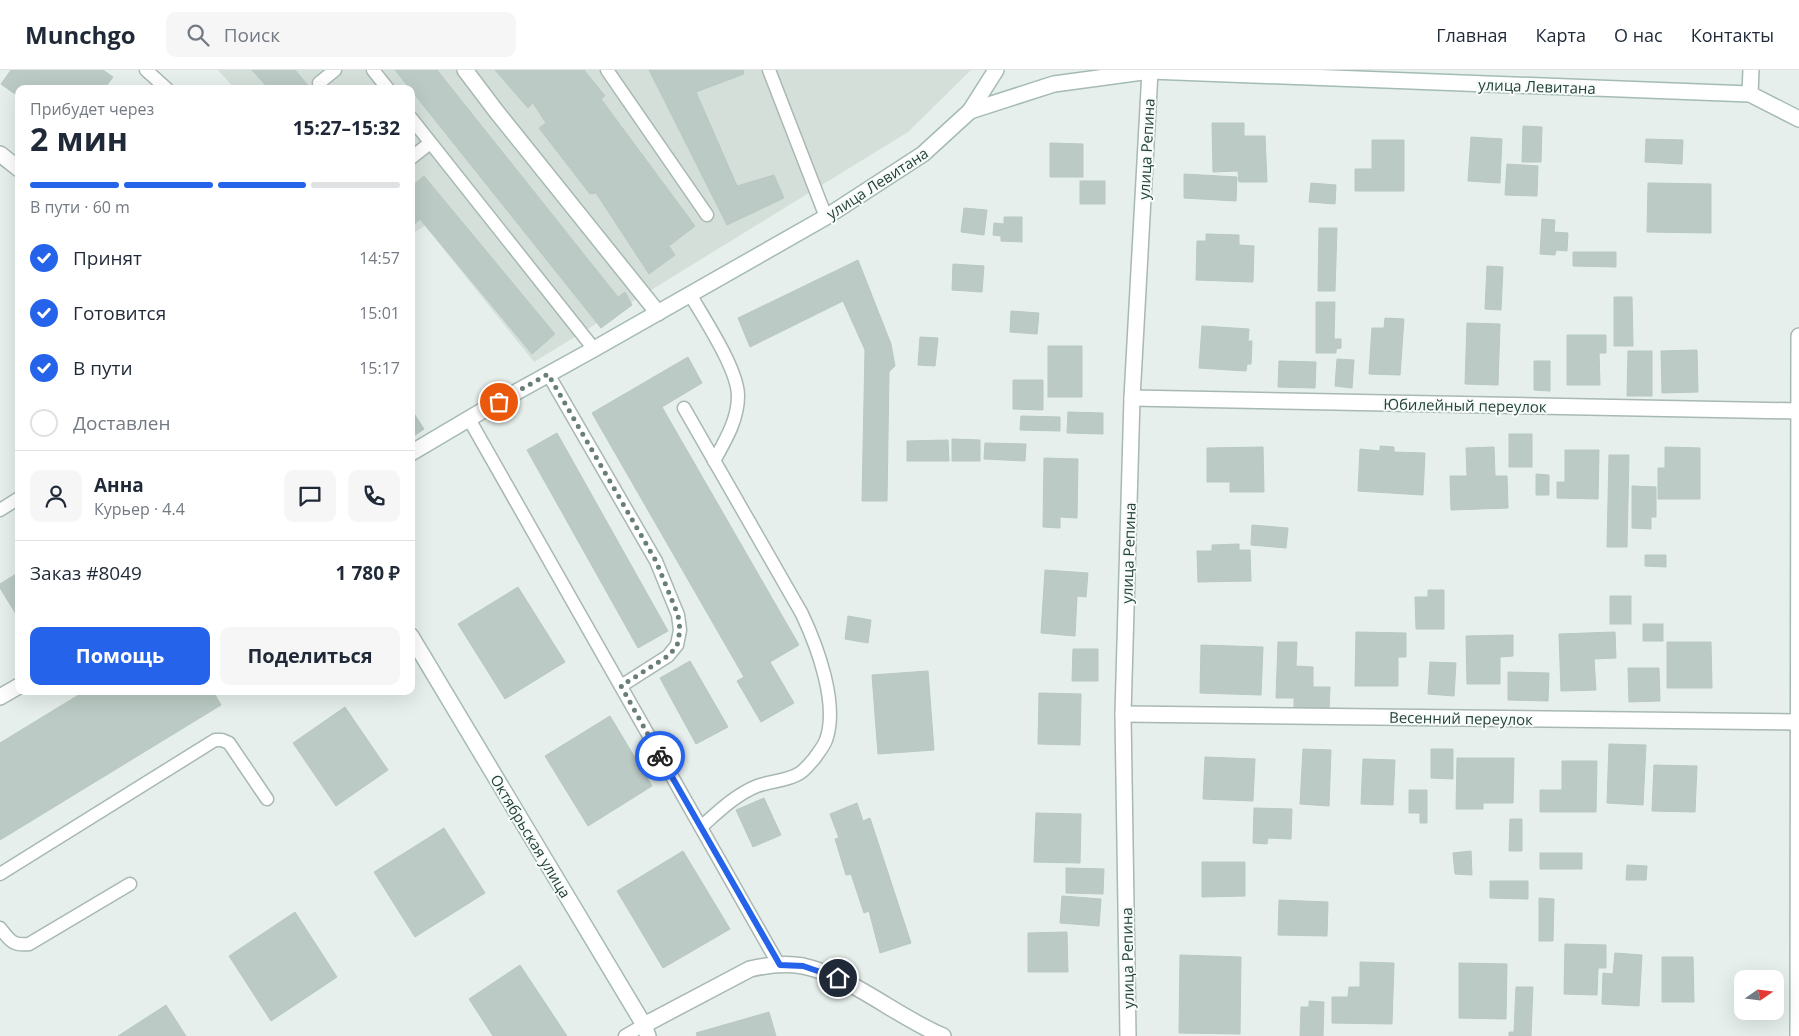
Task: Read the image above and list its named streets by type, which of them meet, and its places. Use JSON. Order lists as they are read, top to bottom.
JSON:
{
  "streets": {
    "street": [
      "улица Левитана",
      "улица Репина",
      "Юбилейный переулок",
      "Весенний переулок",
      "Октябрьская улица"
    ]
  },
  "crossings": [
    ["улица Левитана", "улица Репина"],
    ["улица Репина", "Юбилейный переулок"],
    ["улица Репина", "Весенний переулок"]
  ],
  "north": "right",
  "page": {
    "header": "Munchgo",
    "search": "Поиск",
    "nav": [
      "Главная",
      "Карта",
      "О нас",
      "Контакты"
    ],
    "heading": ["2 мин", "Прибудет через", "15:27–15:32"],
    "panel": [
      "Анна",
      "Курьер · 4.4",
      "Заказ #8049",
      "1 780 ₽"
    ],
    "bar": "В пути · 60 m",
    "list": [
      ["Принят", "14:57"],
      ["Готовится", "15:01"],
      ["В пути", "15:17"],
      "Доставлен"
    ],
    "buttons": ["Помощь", "Поделиться"]
  }
}
